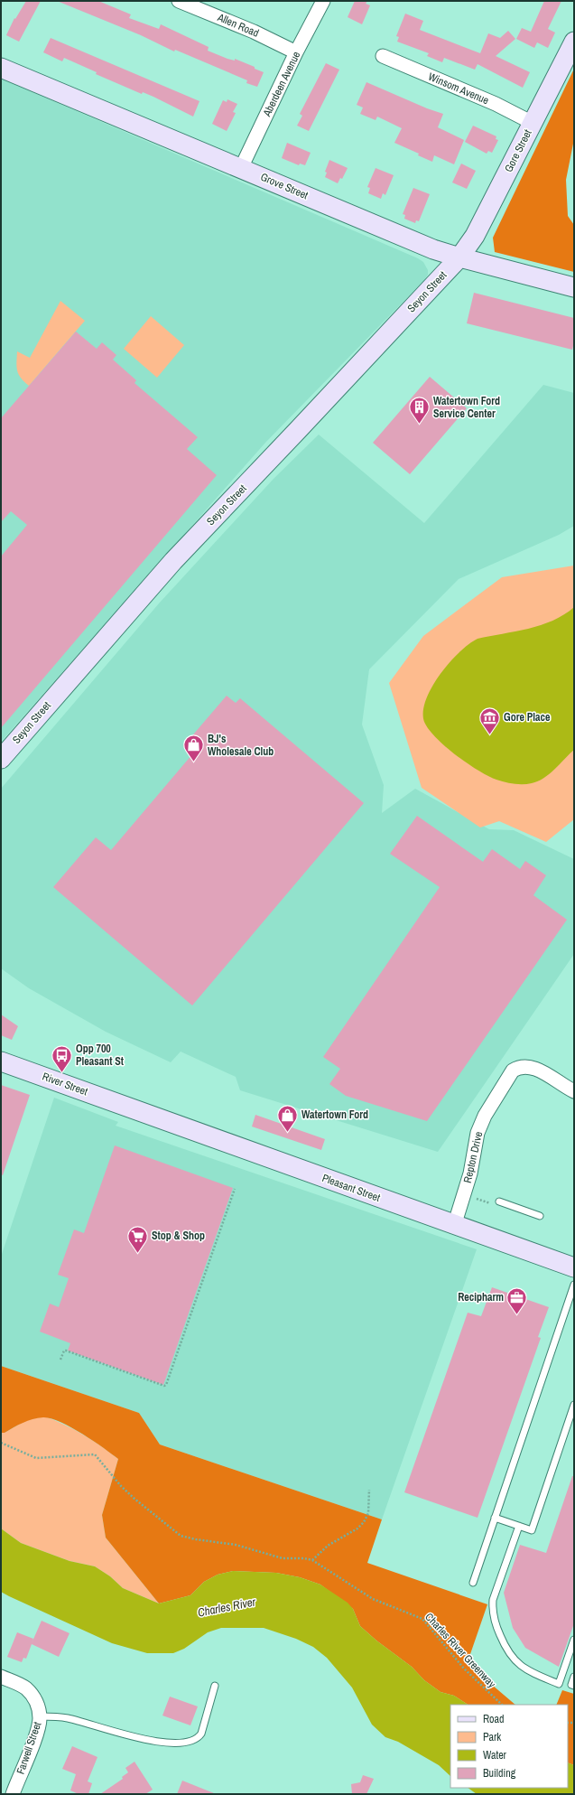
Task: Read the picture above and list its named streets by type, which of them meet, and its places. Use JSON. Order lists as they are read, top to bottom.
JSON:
{
  "streets": {
    "street": [
      "Allen Road",
      "Aberdeen Avenue",
      "Winsom Avenue",
      "Gore Street",
      "Grove Street",
      "Seyon Street",
      "River Street",
      "Repton Drive",
      "Pleasant Street",
      "Farwell Street"
    ],
    "path": ["Charles River Greenway"]
  },
  "crossings": [
    ["Allen Road", "Aberdeen Avenue"],
    ["Aberdeen Avenue", "Grove Street"],
    ["Winsom Avenue", "Gore Street"],
    ["Gore Street", "Grove Street"],
    ["Gore Street", "Seyon Street"],
    ["Grove Street", "Seyon Street"],
    ["River Street", "Pleasant Street"],
    ["Repton Drive", "Pleasant Street"]
  ],
  "water": ["Charles River"],
  "places": {
    "building": ["Watertown Ford Service Center"],
    "museum": ["Gore Place"],
    "shop": ["BJ's Wholesale Club", "Watertown Ford"],
    "bus stop": ["Opp 700 Pleasant St"],
    "supermarket": ["Stop & Shop"],
    "office": ["Recipharm"]
  },
  "legend": [
    "Road",
    "Park",
    "Water",
    "Building"
  ]
}
